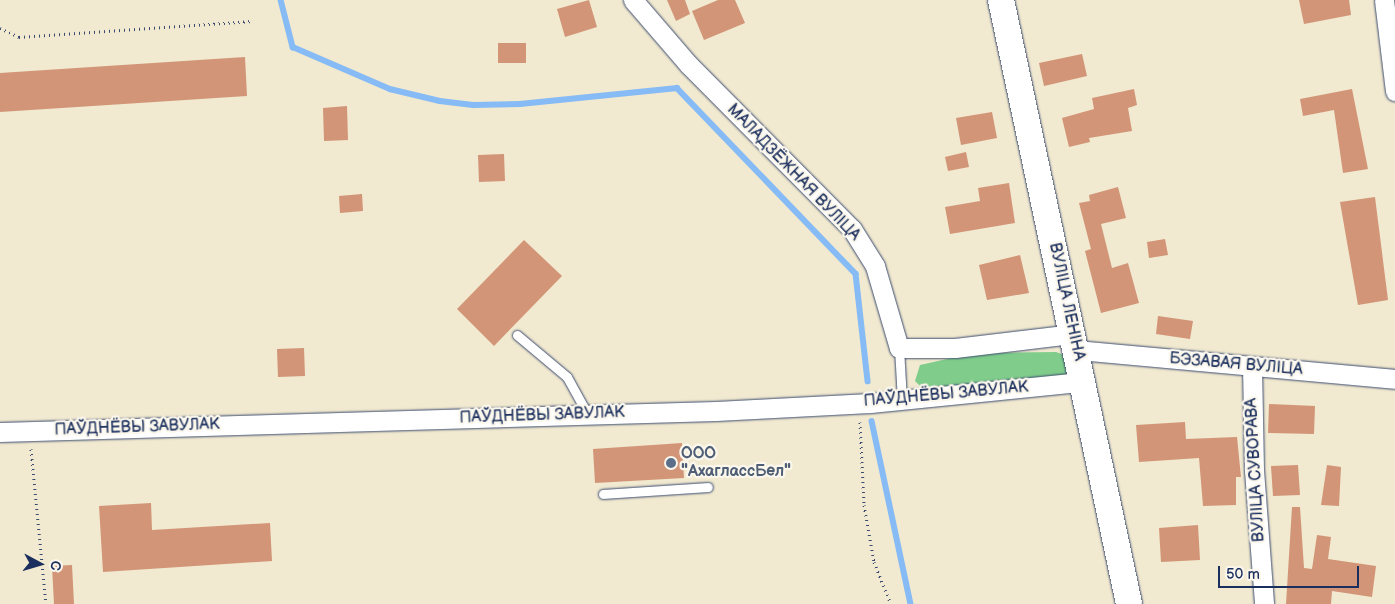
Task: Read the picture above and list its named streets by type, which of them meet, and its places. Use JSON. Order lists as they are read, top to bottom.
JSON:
{
  "streets": {
    "street": [
      "МАЛАДЗЁЖНАЯ ВУЛІЦА",
      "ВУЛІЦА ЛЕНІНА",
      "БЭЗАВАЯ ВУЛІЦА",
      "ПАЎДНЁВЫ ЗАВУЛАК",
      "ВУЛІЦА СУВОРАВА"
    ]
  },
  "crossings": [
    ["ВУЛІЦА ЛЕНІНА", "БЭЗАВАЯ ВУЛІЦА"],
    ["ВУЛІЦА ЛЕНІНА", "ПАЎДНЁВЫ ЗАВУЛАК"],
    ["БЭЗАВАЯ ВУЛІЦА", "ВУЛІЦА СУВОРАВА"]
  ],
  "places": ["ООО \"АхаглассБел\""],
  "scale_bar": "50 m",
  "north": "right"
}
